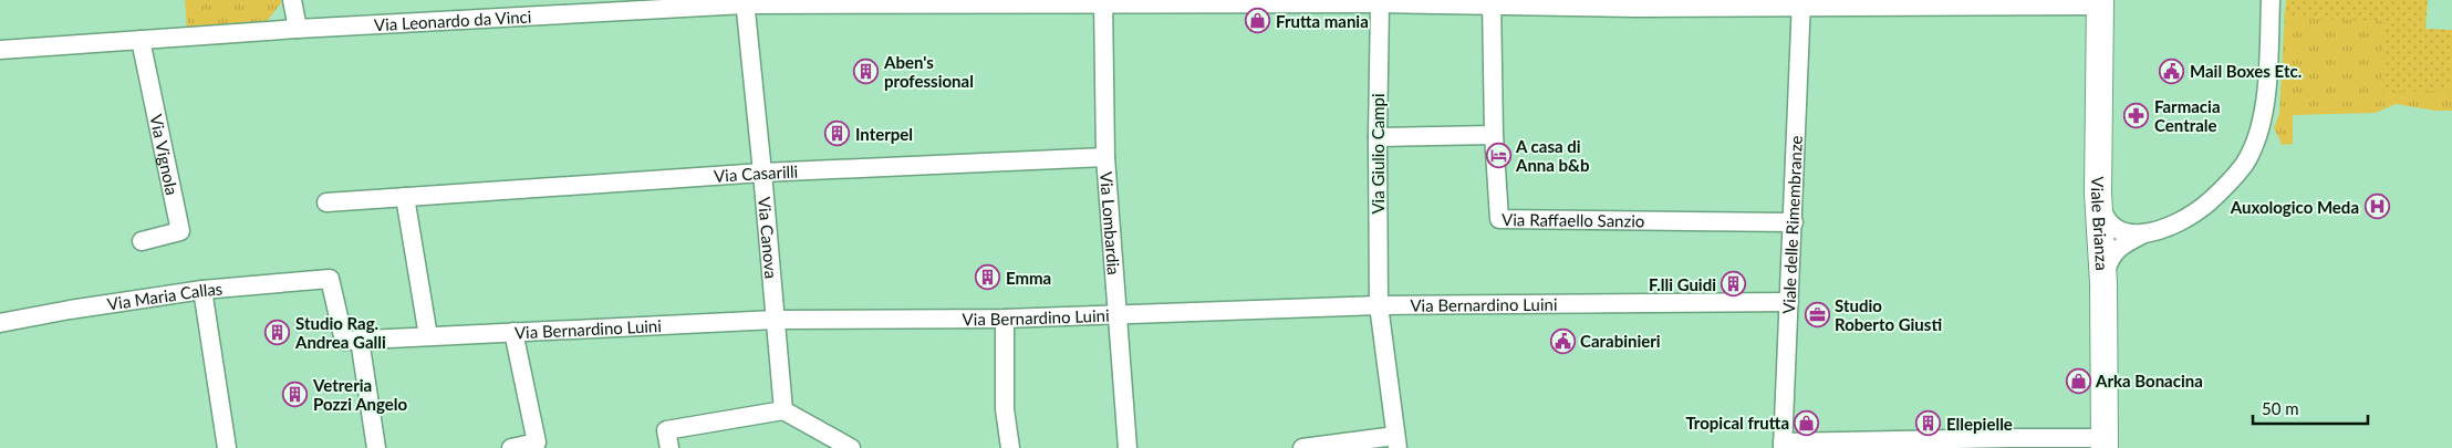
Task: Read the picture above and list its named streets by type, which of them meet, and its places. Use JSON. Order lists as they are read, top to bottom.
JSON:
{
  "streets": {
    "street": [
      "Via Leonardo da Vinci",
      "Via Giulio Campi",
      "Via Vignola",
      "Via Casarilli",
      "Via Raffaello Sanzio",
      "Via Lombardia",
      "Viale delle Rimembranze",
      "Viale Brianza",
      "Via Canova",
      "Via Maria Callas",
      "Via Bernardino Luini"
    ]
  },
  "crossings": [
    ["Via Leonardo da Vinci", "Via Giulio Campi"],
    ["Via Leonardo da Vinci", "Via Vignola"],
    ["Via Leonardo da Vinci", "Via Raffaello Sanzio"],
    ["Via Leonardo da Vinci", "Via Lombardia"],
    ["Via Leonardo da Vinci", "Viale delle Rimembranze"],
    ["Via Leonardo da Vinci", "Viale Brianza"],
    ["Via Leonardo da Vinci", "Via Canova"],
    ["Via Giulio Campi", "Via Bernardino Luini"],
    ["Via Casarilli", "Via Lombardia"],
    ["Via Casarilli", "Via Canova"],
    ["Via Raffaello Sanzio", "Viale delle Rimembranze"],
    ["Via Lombardia", "Via Bernardino Luini"],
    ["Viale delle Rimembranze", "Via Bernardino Luini"],
    ["Via Canova", "Via Bernardino Luini"],
    ["Via Maria Callas", "Via Bernardino Luini"]
  ],
  "places": {
    "shop": ["Frutta mania", "Arka Bonacina", "Tropical frutta"],
    "public building": ["Mail Boxes Etc.", "Carabinieri"],
    "building": [
      "Aben's professional",
      "Interpel",
      "Emma",
      "F.lli Guidi",
      "Studio Rag. Andrea Galli",
      "Vetreria Pozzi Angelo",
      "Ellepielle"
    ],
    "pharmacy": ["Farmacia Centrale"],
    "hotel": ["A casa di Anna b&b"],
    "hospital": ["Auxologico Meda"],
    "office": ["Studio Roberto Giusti"]
  },
  "scale_bar": "50 m"
}
